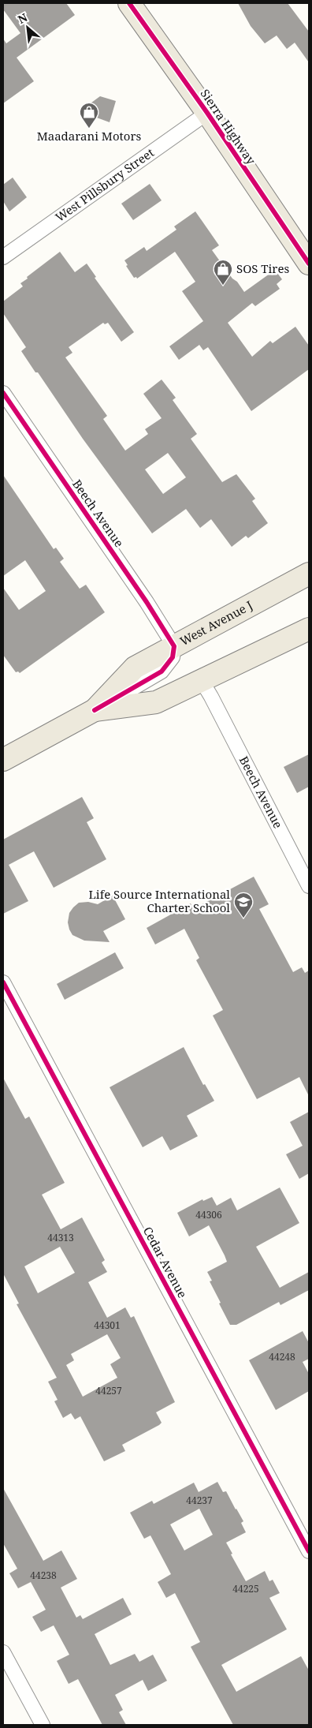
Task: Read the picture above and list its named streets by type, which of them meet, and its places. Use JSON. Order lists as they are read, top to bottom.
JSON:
{
  "streets": {
    "main road": ["Sierra Highway", "West Avenue J"],
    "street": ["West Pillsbury Street", "Beech Avenue", "Cedar Avenue"]
  },
  "crossings": [
    ["Sierra Highway", "West Pillsbury Street"],
    ["Beech Avenue", "West Avenue J"]
  ],
  "places": {
    "shop": ["Maadarani Motors", "SOS Tires"],
    "school or university": ["Life Source International Charter School"]
  },
  "house_numbers": [
    "44306",
    "44313",
    "44301",
    "44248",
    "44257",
    "44237",
    "44238",
    "44225"
  ],
  "north": "top left"
}
